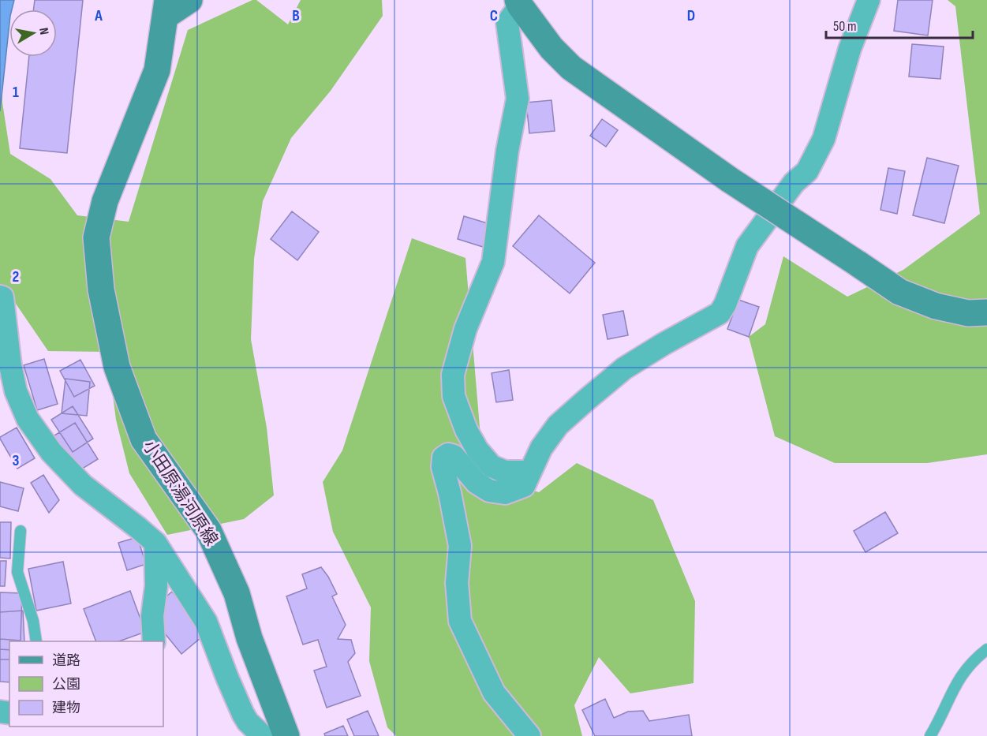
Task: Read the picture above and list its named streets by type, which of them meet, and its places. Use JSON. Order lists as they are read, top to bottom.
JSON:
{
  "streets": {
    "main road": ["小田原湯河原線"]
  },
  "legend": ["道路", "公園", "建物"],
  "scale_bar": "50 m",
  "north": "right",
  "grid": {
    "columns": [
      "A",
      "B",
      "C",
      "D"
    ],
    "rows": ["1", "2", "3"]
  }
}
